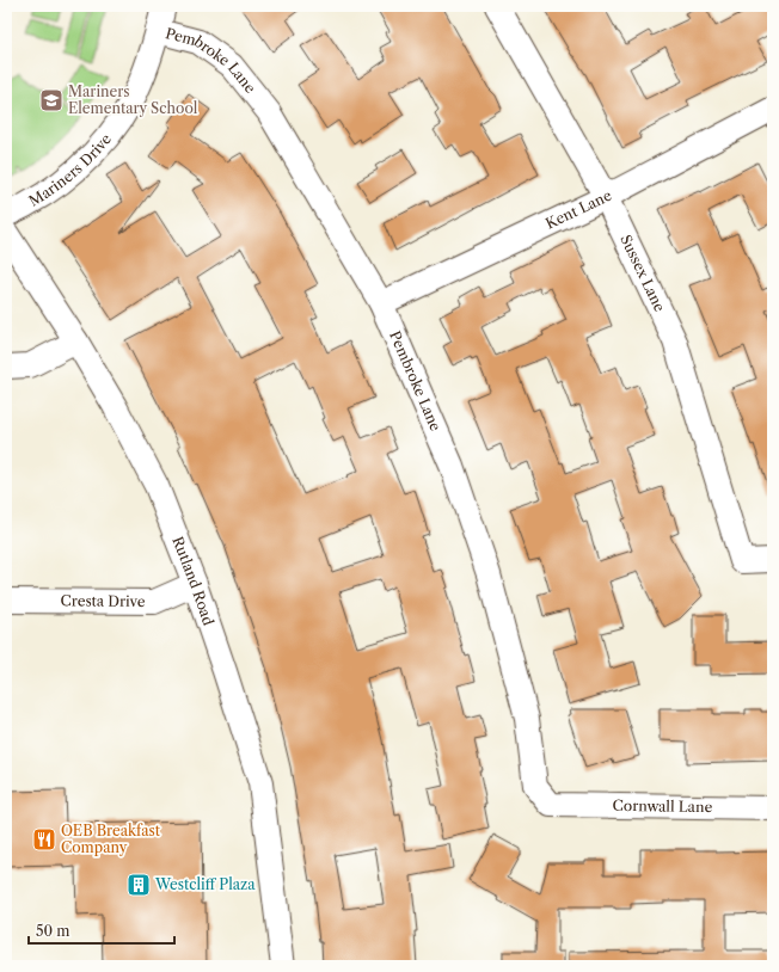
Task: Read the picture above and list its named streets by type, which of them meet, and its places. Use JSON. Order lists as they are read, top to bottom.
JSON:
{
  "streets": {
    "street": [
      "Pembroke Lane",
      "Mariners Drive",
      "Kent Lane",
      "Sussex Lane",
      "Rutland Road",
      "Cresta Drive",
      "Cornwall Lane"
    ]
  },
  "crossings": [
    ["Pembroke Lane", "Mariners Drive"],
    ["Pembroke Lane", "Kent Lane"],
    ["Pembroke Lane", "Cornwall Lane"],
    ["Kent Lane", "Sussex Lane"],
    ["Rutland Road", "Cresta Drive"]
  ],
  "places": {
    "school or university": ["Mariners Elementary School"],
    "restaurant": ["OEB Breakfast Company"],
    "building": ["Westcliff Plaza"]
  },
  "scale_bar": "50 m"
}
